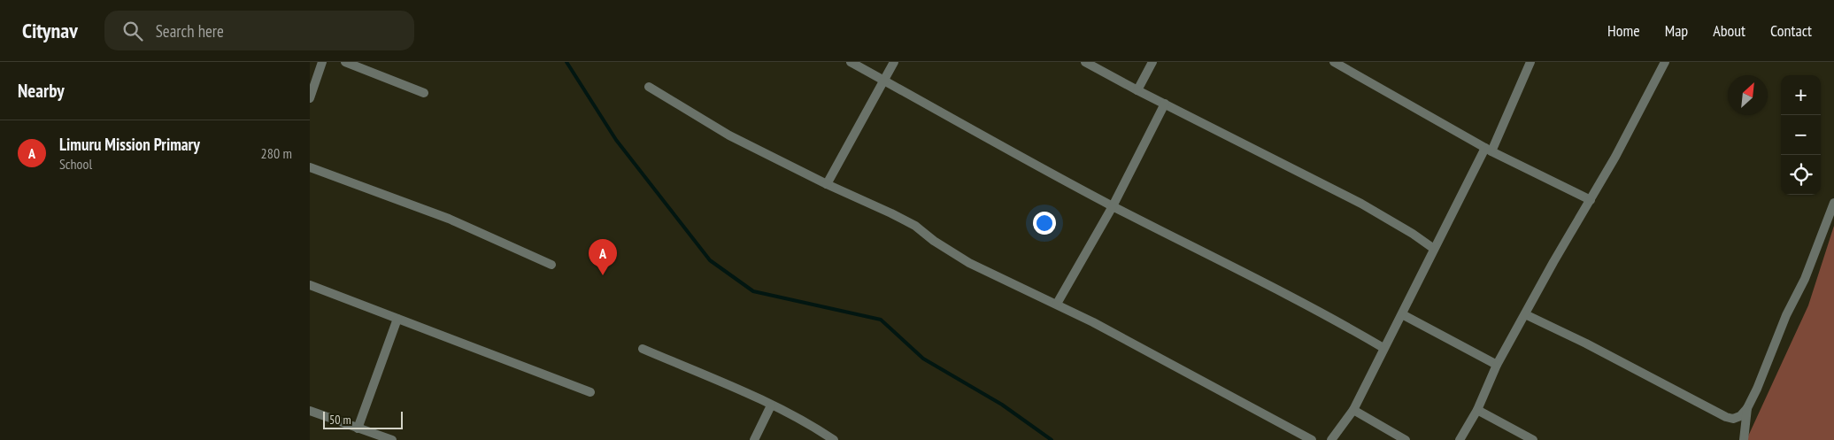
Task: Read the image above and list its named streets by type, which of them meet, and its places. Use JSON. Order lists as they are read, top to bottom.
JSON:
{
  "scale_bar": "50 m",
  "north": "top right",
  "page": {
    "header": "Citynav",
    "search": "Search here",
    "nav": [
      "Home",
      "Map",
      "About",
      "Contact"
    ],
    "heading": "Nearby",
    "map_buttons": ["+", "−"],
    "list": [
      {
        "mark": "A",
        "name": "Limuru Mission Primary",
        "note": "School",
        "value": "280 m"
      }
    ],
    "pins": "A",
    "scale": "50 m"
  }
}
